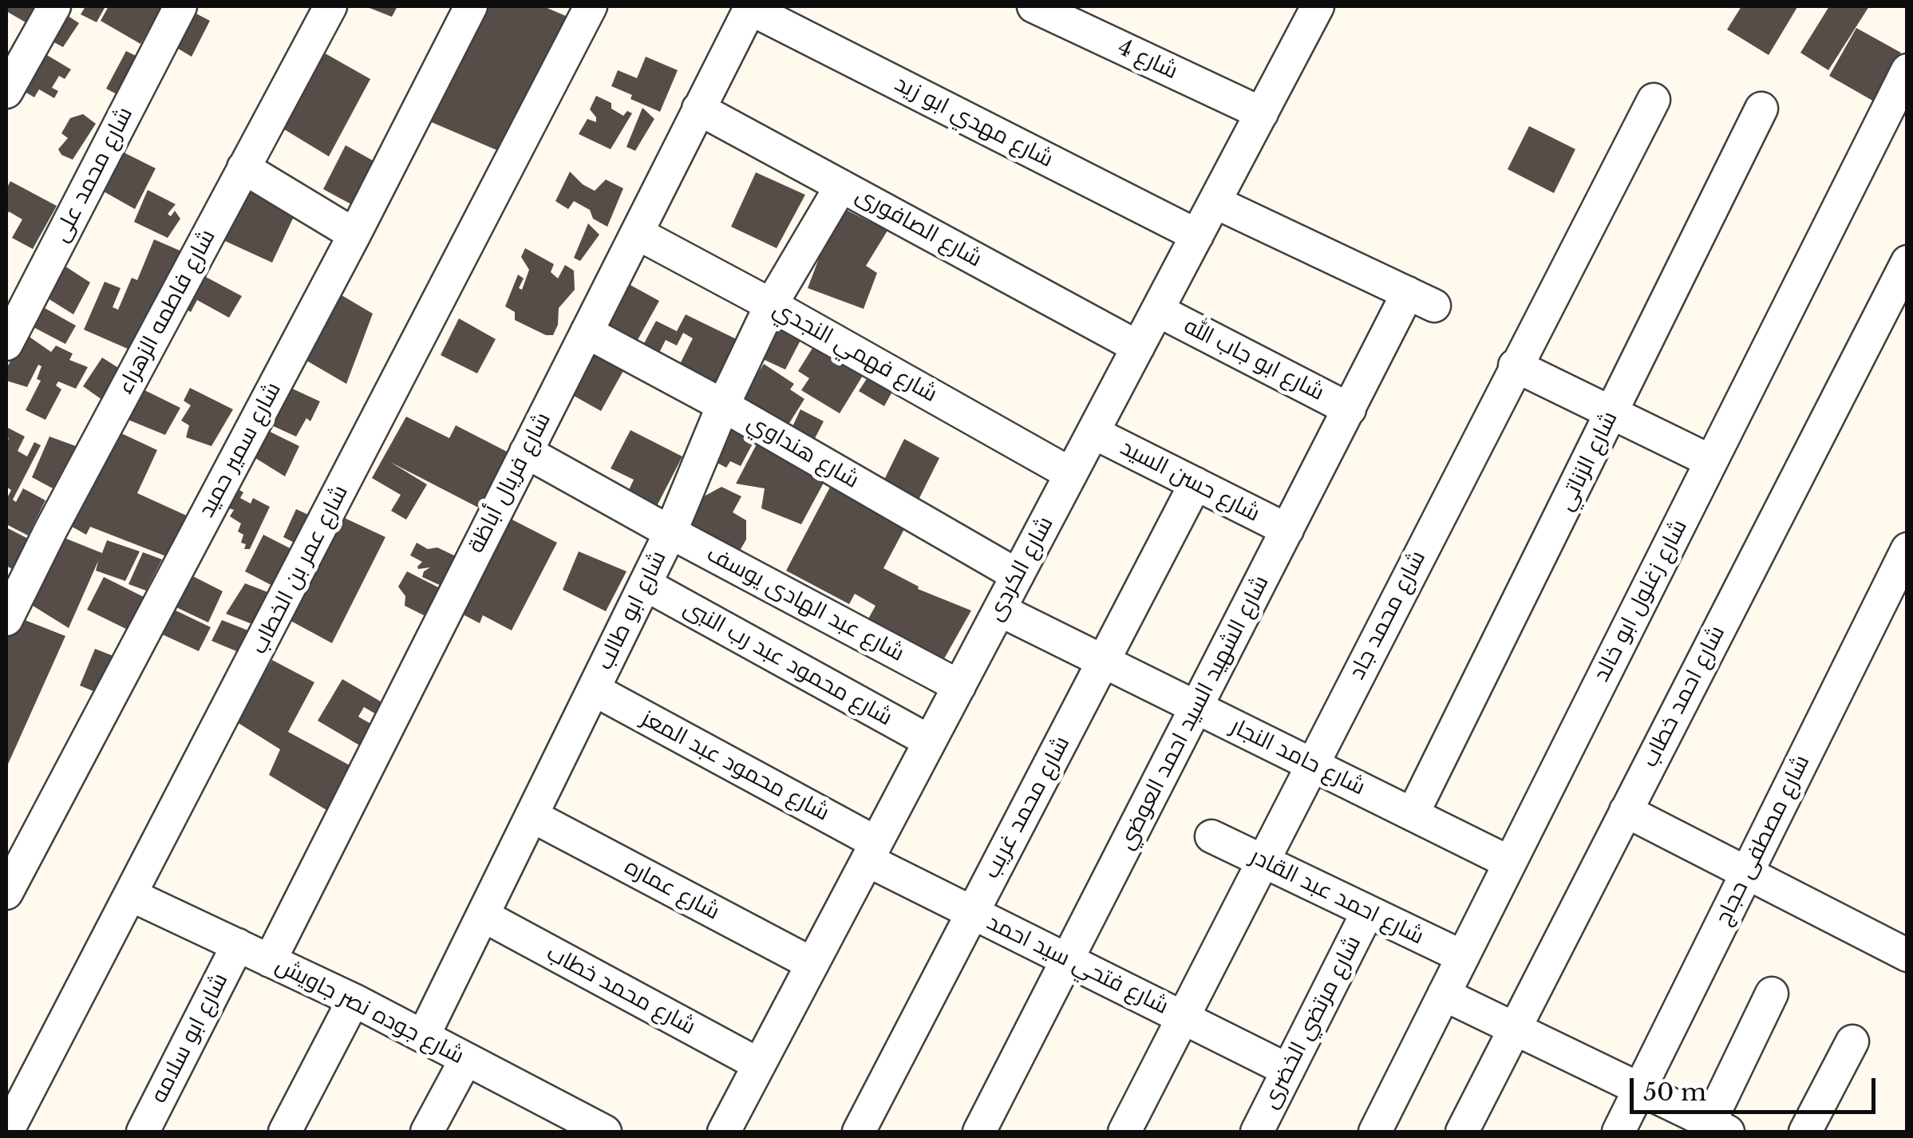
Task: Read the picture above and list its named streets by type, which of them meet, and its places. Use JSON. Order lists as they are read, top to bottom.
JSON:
{
  "streets": {
    "street": [
      "شارع 4",
      "شارع مهدي ابو زيد",
      "شارع محمد على",
      "شارع الصافورى",
      "شارع فاطمه الزهراء",
      "شارع فهمي النجدي",
      "شارع ابو جاب الله",
      "شارع سمير حميد",
      "شارع هنداوي",
      "شارع الزناتي",
      "شارع حسن السيد",
      "شارع فريال أباظة",
      "شارع الكردى",
      "شارع عمر بن الخطاب",
      "شارع زغلول ابو خالد",
      "شارع عبد الهادى يوسف",
      "شارع ابو طالب",
      "شارع محمد جاد",
      "شارع محمود عبد رب النبى",
      "شارع احمد خطاب",
      "شارع الشهيد السيد احمد العوضي",
      "شارع حامد النجار",
      "شارع محمود عبد المعز",
      "شارع محمد غريب",
      "شارع مصطفى حجاج",
      "شارع عماره",
      "شارع احمد عبد القادر",
      "شارع فتحي سيد احمد",
      "شارع محمد خطاب",
      "شارع جوده نصر جاويش",
      "شارع مرتضي الخضرى",
      "شارع ابو سلامه"
    ]
  },
  "crossings": [
    ["شارع 4", "شارع الكردى"],
    ["شارع مهدي ابو زيد", "شارع فريال أباظة"],
    ["شارع مهدي ابو زيد", "شارع الكردى"],
    ["شارع الصافورى", "شارع فريال أباظة"],
    ["شارع الصافورى", "شارع الكردى"],
    ["شارع الصافورى", "شارع ابو طالب"],
    ["شارع فهمي النجدي", "شارع فريال أباظة"],
    ["شارع فهمي النجدي", "شارع الكردى"],
    ["شارع فهمي النجدي", "شارع ابو طالب"],
    ["شارع ابو جاب الله", "شارع الكردى"],
    ["شارع ابو جاب الله", "شارع الشهيد السيد احمد العوضي"],
    ["شارع هنداوي", "شارع فريال أباظة"],
    ["شارع هنداوي", "شارع الكردى"],
    ["شارع هنداوي", "شارع ابو طالب"],
    ["شارع الزناتي", "شارع حامد النجار"],
    ["شارع حسن السيد", "شارع الكردى"],
    ["شارع حسن السيد", "شارع الشهيد السيد احمد العوضي"],
    ["شارع حسن السيد", "شارع محمد غريب"],
    ["شارع فريال أباظة", "شارع عبد الهادى يوسف"],
    ["شارع فريال أباظة", "شارع جوده نصر جاويش"],
    ["شارع الكردى", "شارع عبد الهادى يوسف"],
    ["شارع الكردى", "شارع محمود عبد رب النبى"],
    ["شارع الكردى", "شارع الشهيد السيد احمد العوضي"],
    ["شارع الكردى", "شارع حامد النجار"],
    ["شارع الكردى", "شارع محمود عبد المعز"],
    ["شارع الكردى", "شارع عماره"],
    ["شارع الكردى", "شارع فتحي سيد احمد"],
    ["شارع الكردى", "شارع محمد خطاب"],
    ["شارع عمر بن الخطاب", "شارع جوده نصر جاويش"],
    ["شارع زغلول ابو خالد", "شارع حامد النجار"],
    ["شارع زغلول ابو خالد", "شارع احمد عبد القادر"],
    ["شارع عبد الهادى يوسف", "شارع ابو طالب"],
    ["شارع ابو طالب", "شارع محمود عبد رب النبى"],
    ["شارع ابو طالب", "شارع محمود عبد المعز"],
    ["شارع ابو طالب", "شارع عماره"],
    ["شارع ابو طالب", "شارع محمد خطاب"],
    ["شارع ابو طالب", "شارع جوده نصر جاويش"],
    ["شارع محمد جاد", "شارع حامد النجار"],
    ["شارع محمد جاد", "شارع احمد عبد القادر"],
    ["شارع محمد جاد", "شارع فتحي سيد احمد"],
    ["شارع الشهيد السيد احمد العوضي", "شارع حامد النجار"],
    ["شارع الشهيد السيد احمد العوضي", "شارع فتحي سيد احمد"],
    ["شارع حامد النجار", "شارع محمد غريب"],
    ["شارع محمود عبد المعز", "شارع فتحي سيد احمد"],
    ["شارع محمد غريب", "شارع فتحي سيد احمد"],
    ["شارع احمد عبد القادر", "شارع مرتضي الخضرى"],
    ["شارع فتحي سيد احمد", "شارع مرتضي الخضرى"],
    ["شارع جوده نصر جاويش", "شارع ابو سلامه"]
  ],
  "scale_bar": "50 m"
}
